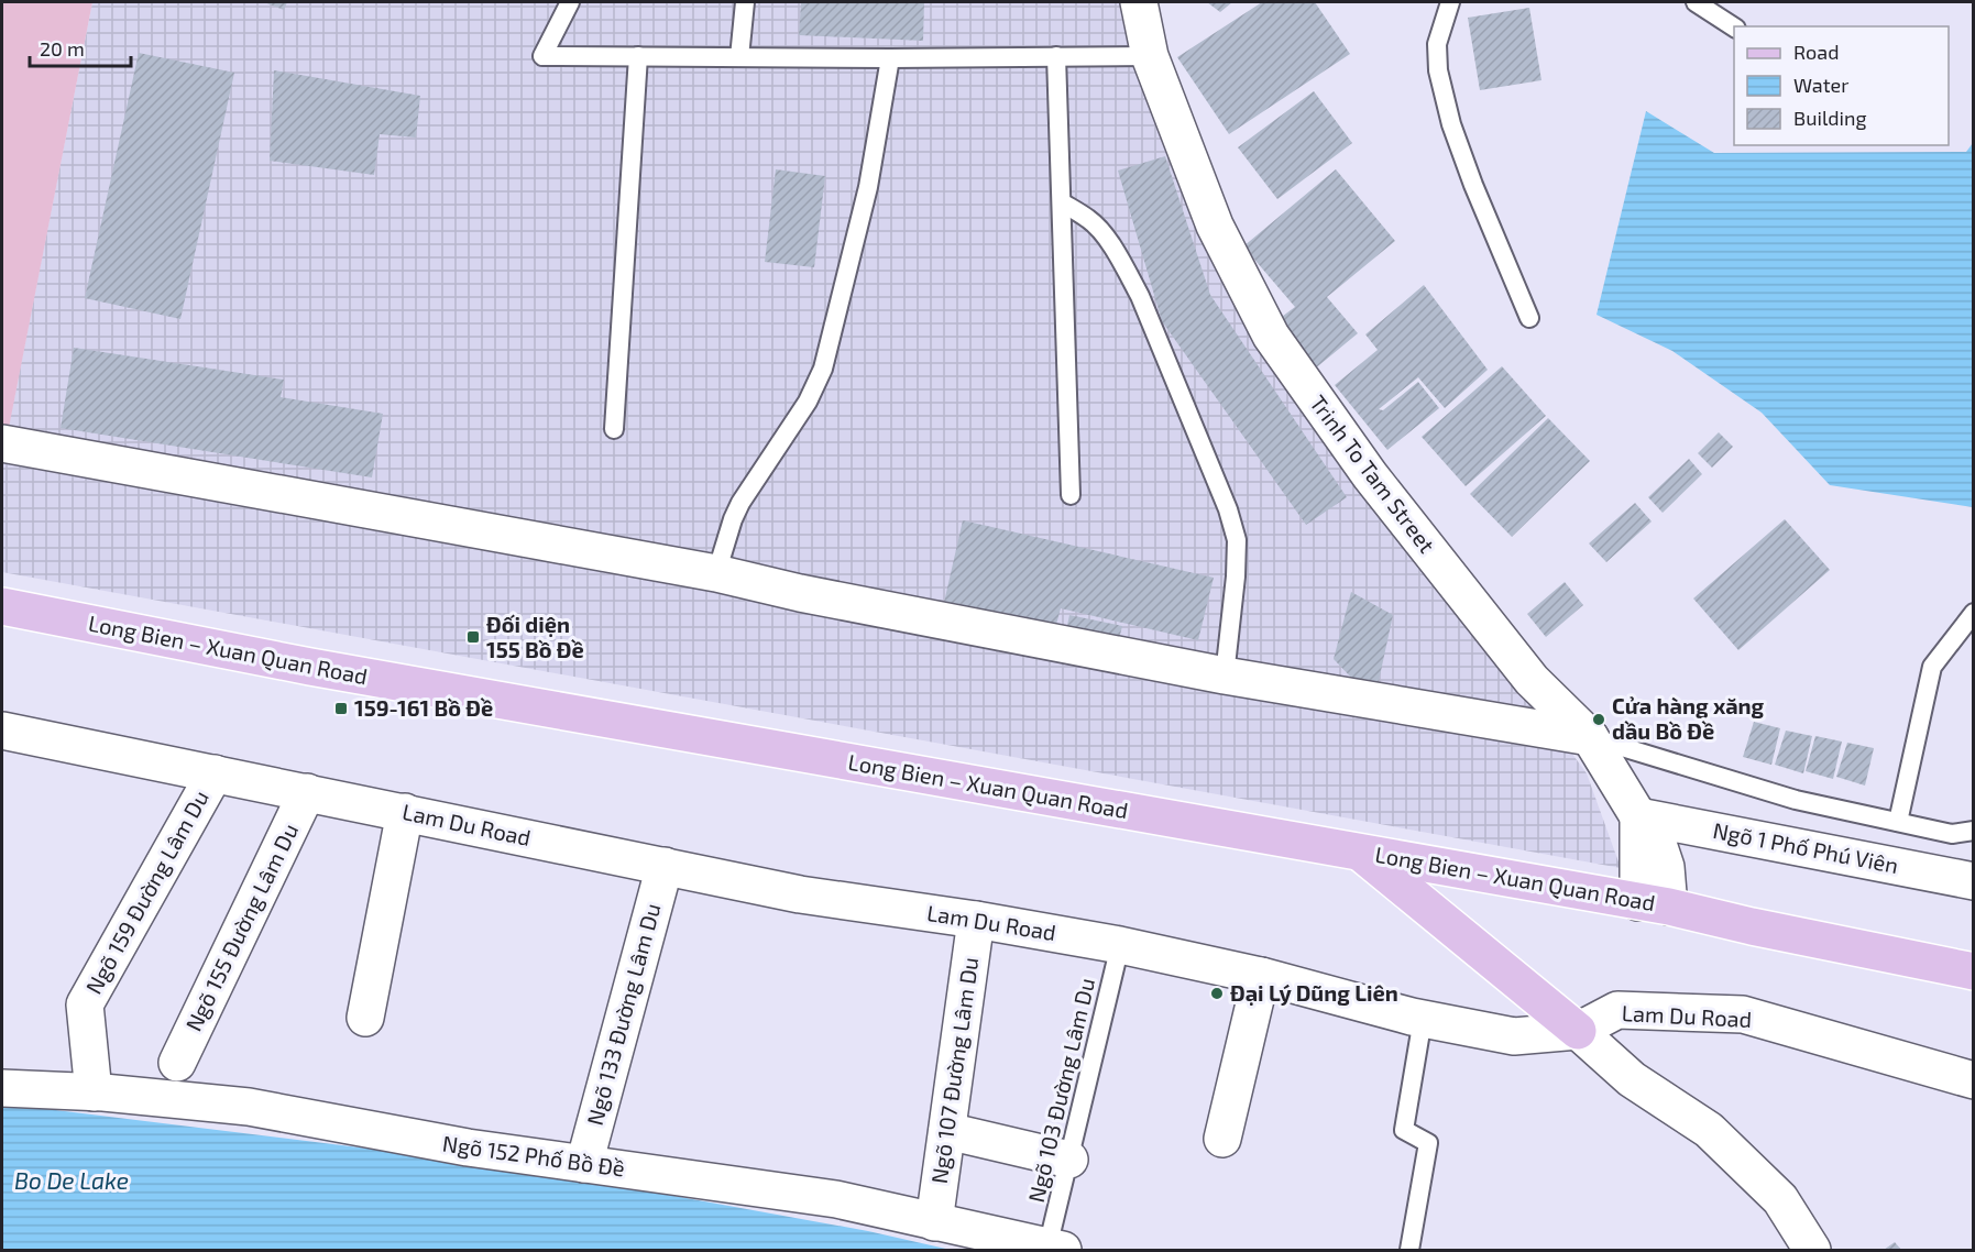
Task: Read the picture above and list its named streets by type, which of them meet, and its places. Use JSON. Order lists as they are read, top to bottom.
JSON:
{
  "streets": {
    "main road": ["Long Bien – Xuan Quan Road"],
    "street": [
      "Trinh To Tam Street",
      "Lam Du Road",
      "Ngõ 1 Phố Phú Viên",
      "Ngõ 159 Đường Lâm Du",
      "Ngõ 155 Đường Lâm Du",
      "Ngõ 133 Đường Lâm Du",
      "Ngõ 107 Đường Lâm Du",
      "Ngõ 152 Phố Bồ Đề"
    ],
    "lane": ["Ngõ 103 Đường Lâm Du"]
  },
  "crossings": [
    ["Trinh To Tam Street", "Ngõ 1 Phố Phú Viên"],
    ["Lam Du Road", "Ngõ 159 Đường Lâm Du"],
    ["Lam Du Road", "Ngõ 155 Đường Lâm Du"],
    ["Lam Du Road", "Ngõ 133 Đường Lâm Du"],
    ["Lam Du Road", "Ngõ 107 Đường Lâm Du"],
    ["Lam Du Road", "Ngõ 103 Đường Lâm Du"],
    ["Ngõ 159 Đường Lâm Du", "Ngõ 152 Phố Bồ Đề"],
    ["Ngõ 133 Đường Lâm Du", "Ngõ 152 Phố Bồ Đề"],
    ["Ngõ 107 Đường Lâm Du", "Ngõ 152 Phố Bồ Đề"],
    ["Ngõ 103 Đường Lâm Du", "Ngõ 152 Phố Bồ Đề"]
  ],
  "water": ["Bo De Lake"],
  "places": {
    "transit": ["Đối diện 155 Bồ Đề", "159-161 Bồ Đề"],
    "other": ["Cửa hàng xăng dầu Bồ Đề", "Đại Lý Dũng Liên"]
  },
  "legend": ["Road", "Water", "Building"],
  "scale_bar": "20 m"
}
